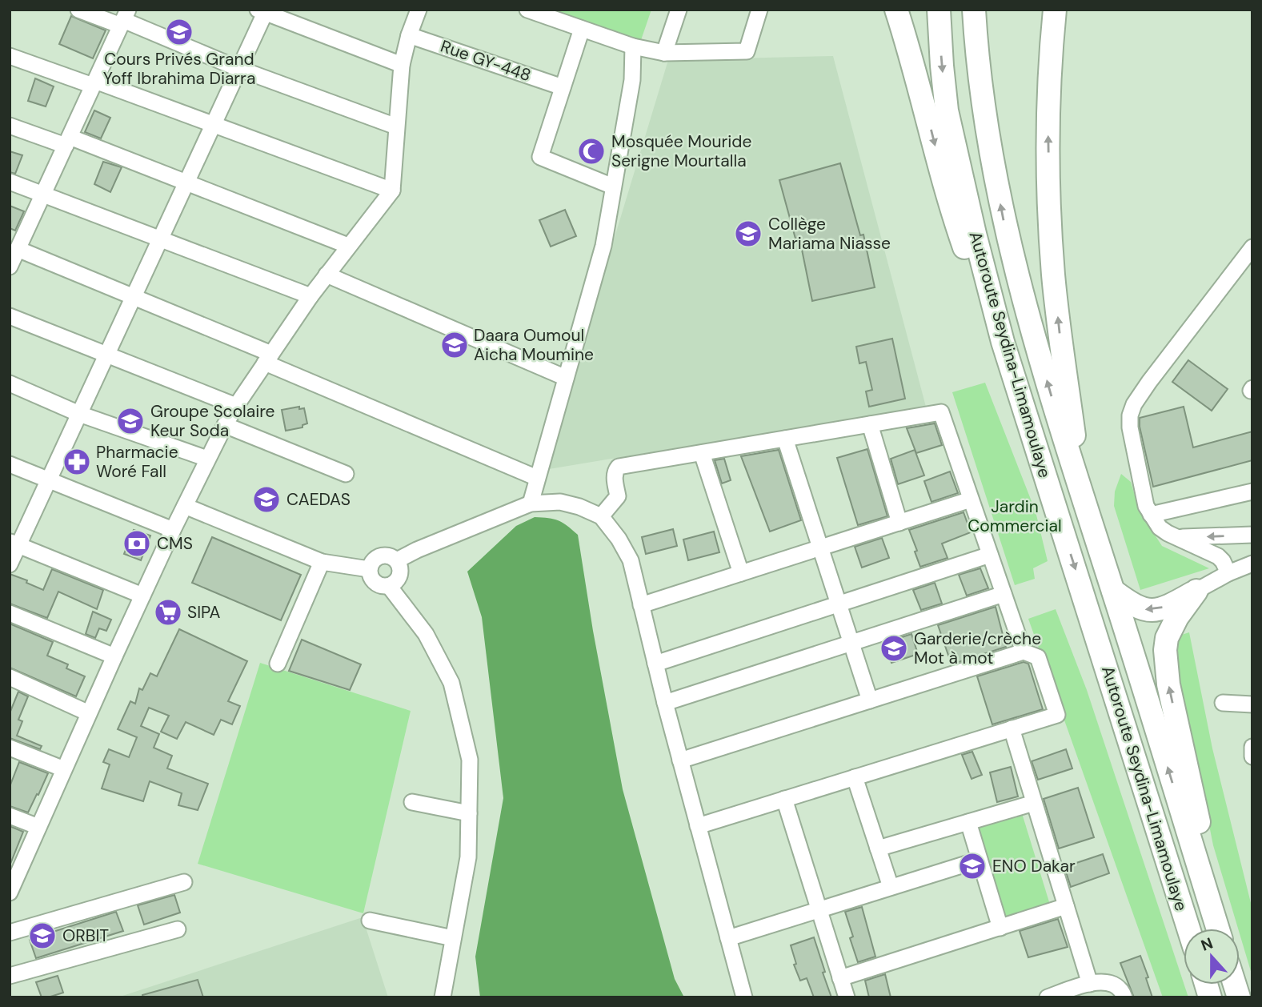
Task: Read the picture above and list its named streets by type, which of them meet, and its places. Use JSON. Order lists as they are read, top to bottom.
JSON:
{
  "streets": {
    "highway": ["Autoroute Seydina-Limamoulaye"],
    "street": ["Rue GY-448"]
  },
  "parks": ["Jardin Commercial"],
  "places": {
    "school or university": [
      "Cours Privés Grand Yoff Ibrahima Diarra",
      "Collège Mariama Niasse",
      "Daara Oumoul Aicha Moumine",
      "Groupe Scolaire Keur Soda",
      "CAEDAS",
      "Garderie/crèche Mot à mot",
      "ENO Dakar",
      "ORBIT"
    ],
    "mosque": ["Mosquée Mouride Serigne Mourtalla"],
    "pharmacy": ["Pharmacie Woré Fall"],
    "bank": ["CMS"],
    "supermarket": ["SIPA"]
  },
  "north": "top"
}
